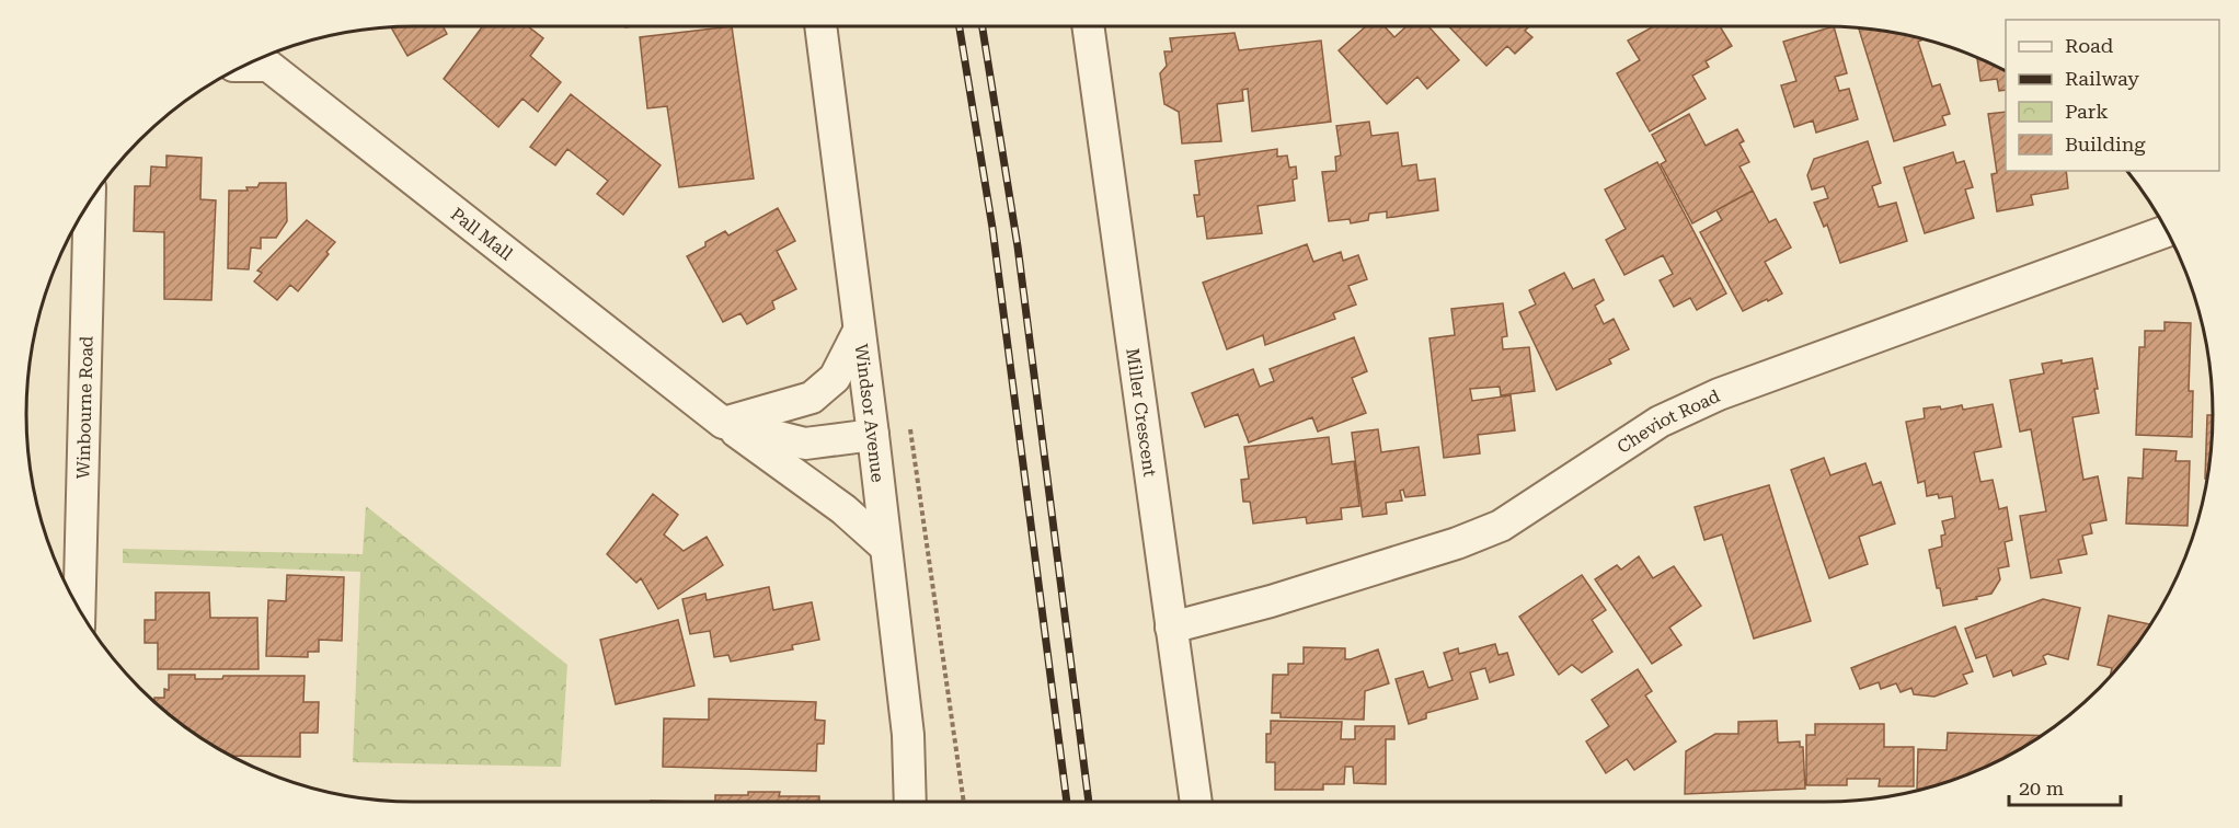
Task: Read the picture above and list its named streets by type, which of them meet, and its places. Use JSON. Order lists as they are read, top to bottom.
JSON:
{
  "streets": {
    "street": [
      "Pall Mall",
      "Winbourne Road",
      "Windsor Avenue",
      "Miller Crescent",
      "Cheviot Road"
    ]
  },
  "crossings": [
    ["Pall Mall", "Windsor Avenue"],
    ["Miller Crescent", "Cheviot Road"]
  ],
  "legend": [
    "Road",
    "Railway",
    "Park",
    "Building"
  ],
  "scale_bar": "20 m"
}
